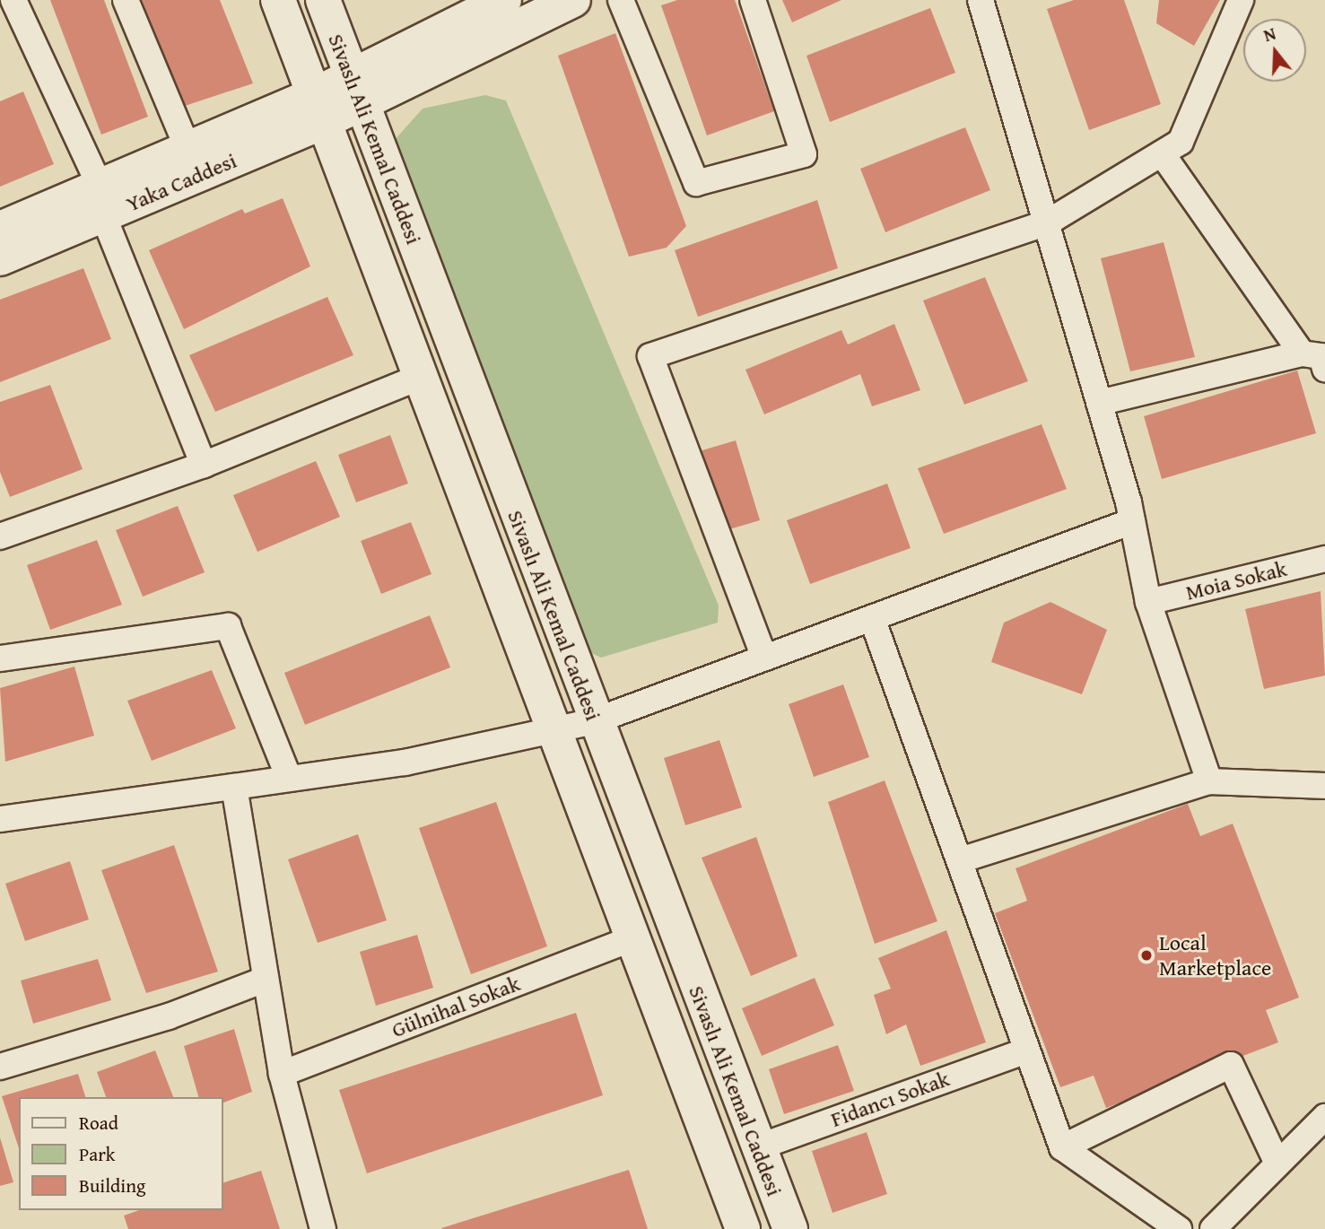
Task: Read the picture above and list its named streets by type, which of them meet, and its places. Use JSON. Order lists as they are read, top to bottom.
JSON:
{
  "streets": {
    "main road": ["Sivaslı Ali Kemal Caddesi", "Yaka Caddesi"],
    "street": ["Moia Sokak", "Gülnihal Sokak", "Fidancı Sokak"]
  },
  "crossings": [
    ["Sivaslı Ali Kemal Caddesi", "Yaka Caddesi"],
    ["Sivaslı Ali Kemal Caddesi", "Gülnihal Sokak"],
    ["Sivaslı Ali Kemal Caddesi", "Fidancı Sokak"]
  ],
  "places": ["Local Marketplace"],
  "legend": ["Road", "Park", "Building"],
  "north": "top"
}
